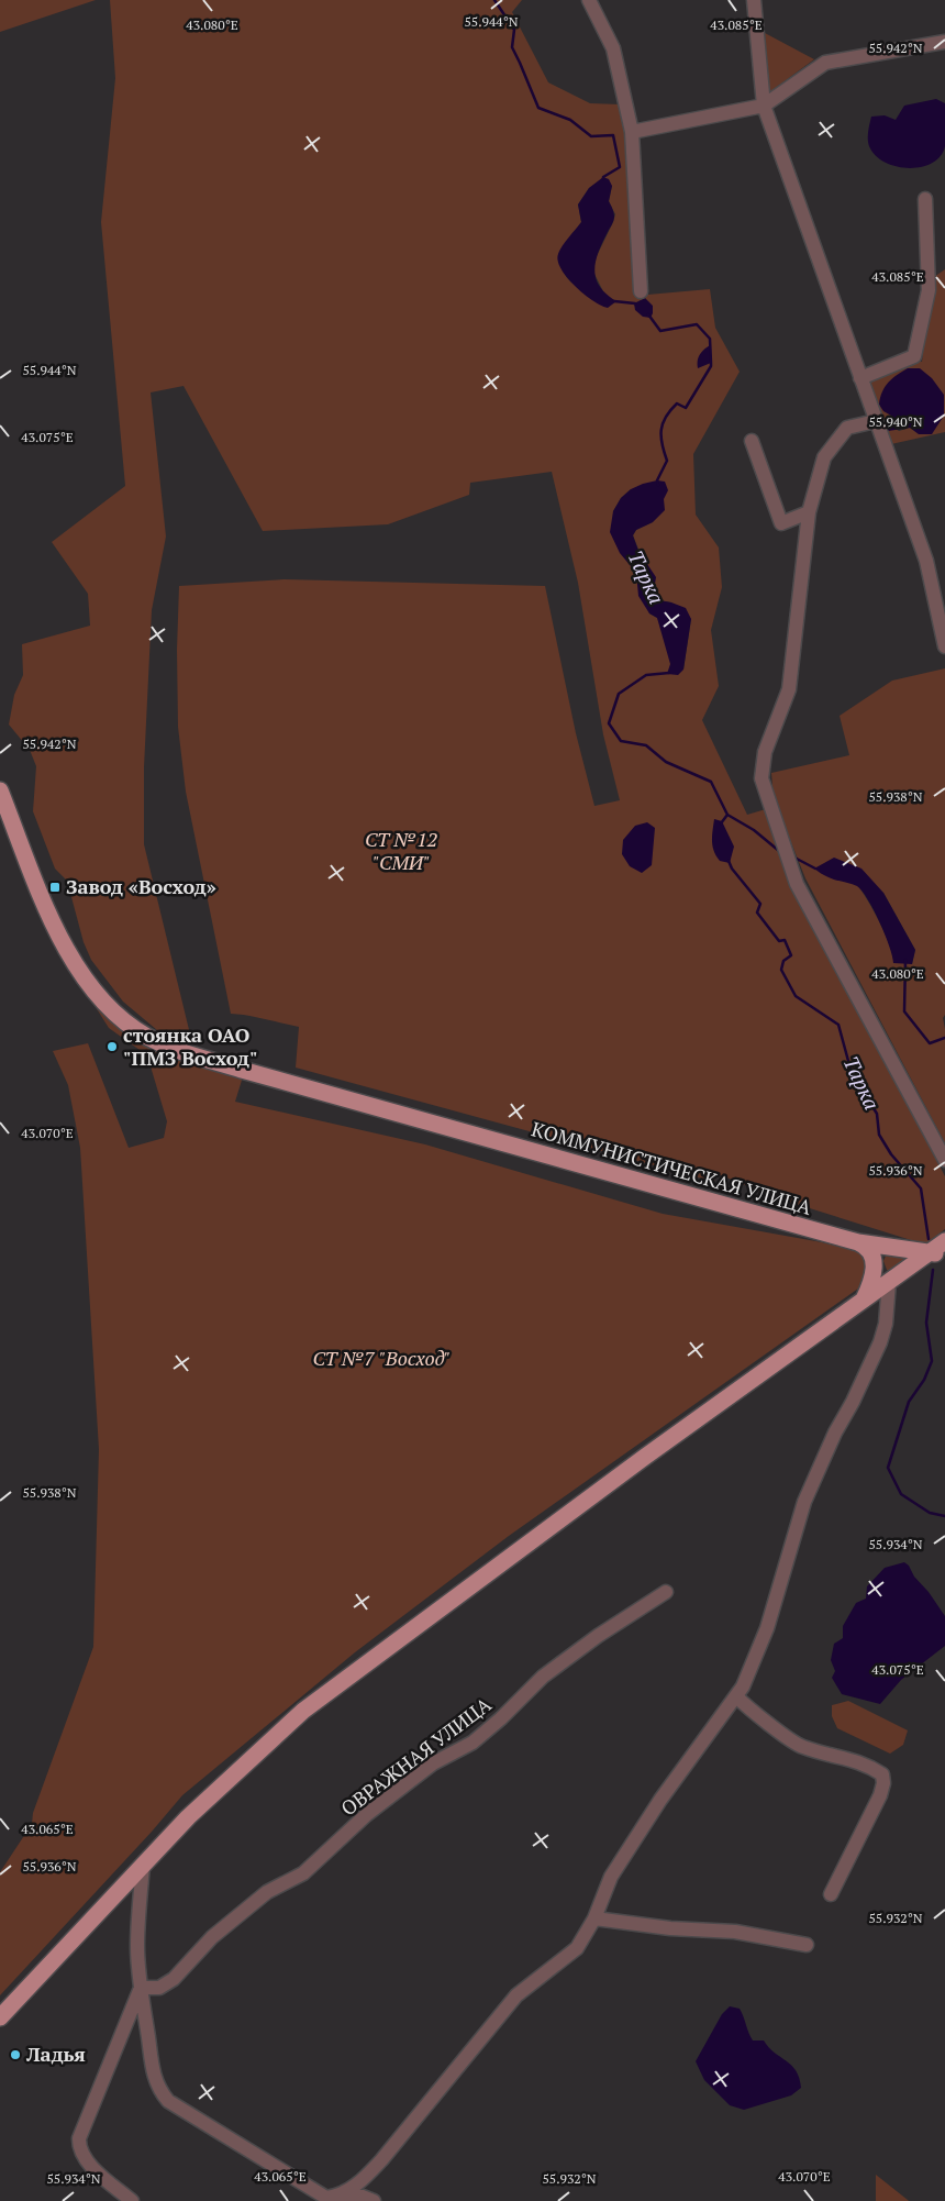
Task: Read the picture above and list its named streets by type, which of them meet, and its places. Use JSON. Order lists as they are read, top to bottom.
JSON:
{
  "streets": {
    "main road": ["КОММУНИСТИЧЕСКАЯ УЛИЦА"],
    "street": ["ОВРАЖНАЯ УЛИЦА"]
  },
  "water": ["Тарка"],
  "parks": ["СТ №12 \"СМИ\"", "СТ №7 \"Восход\""],
  "places": {
    "transit": ["Завод «Восход»"],
    "other": ["стоянка ОАО \"ПМЗ Восход\"", "Ладья"]
  },
  "coordinates": [
    "55.944°N",
    "43.080°E",
    "43.085°E",
    "55.942°N",
    "55.940°N",
    "43.075°E",
    "55.938°N",
    "43.070°E",
    "55.936°N",
    "55.934°N",
    "43.065°E",
    "55.932°N"
  ]
}
